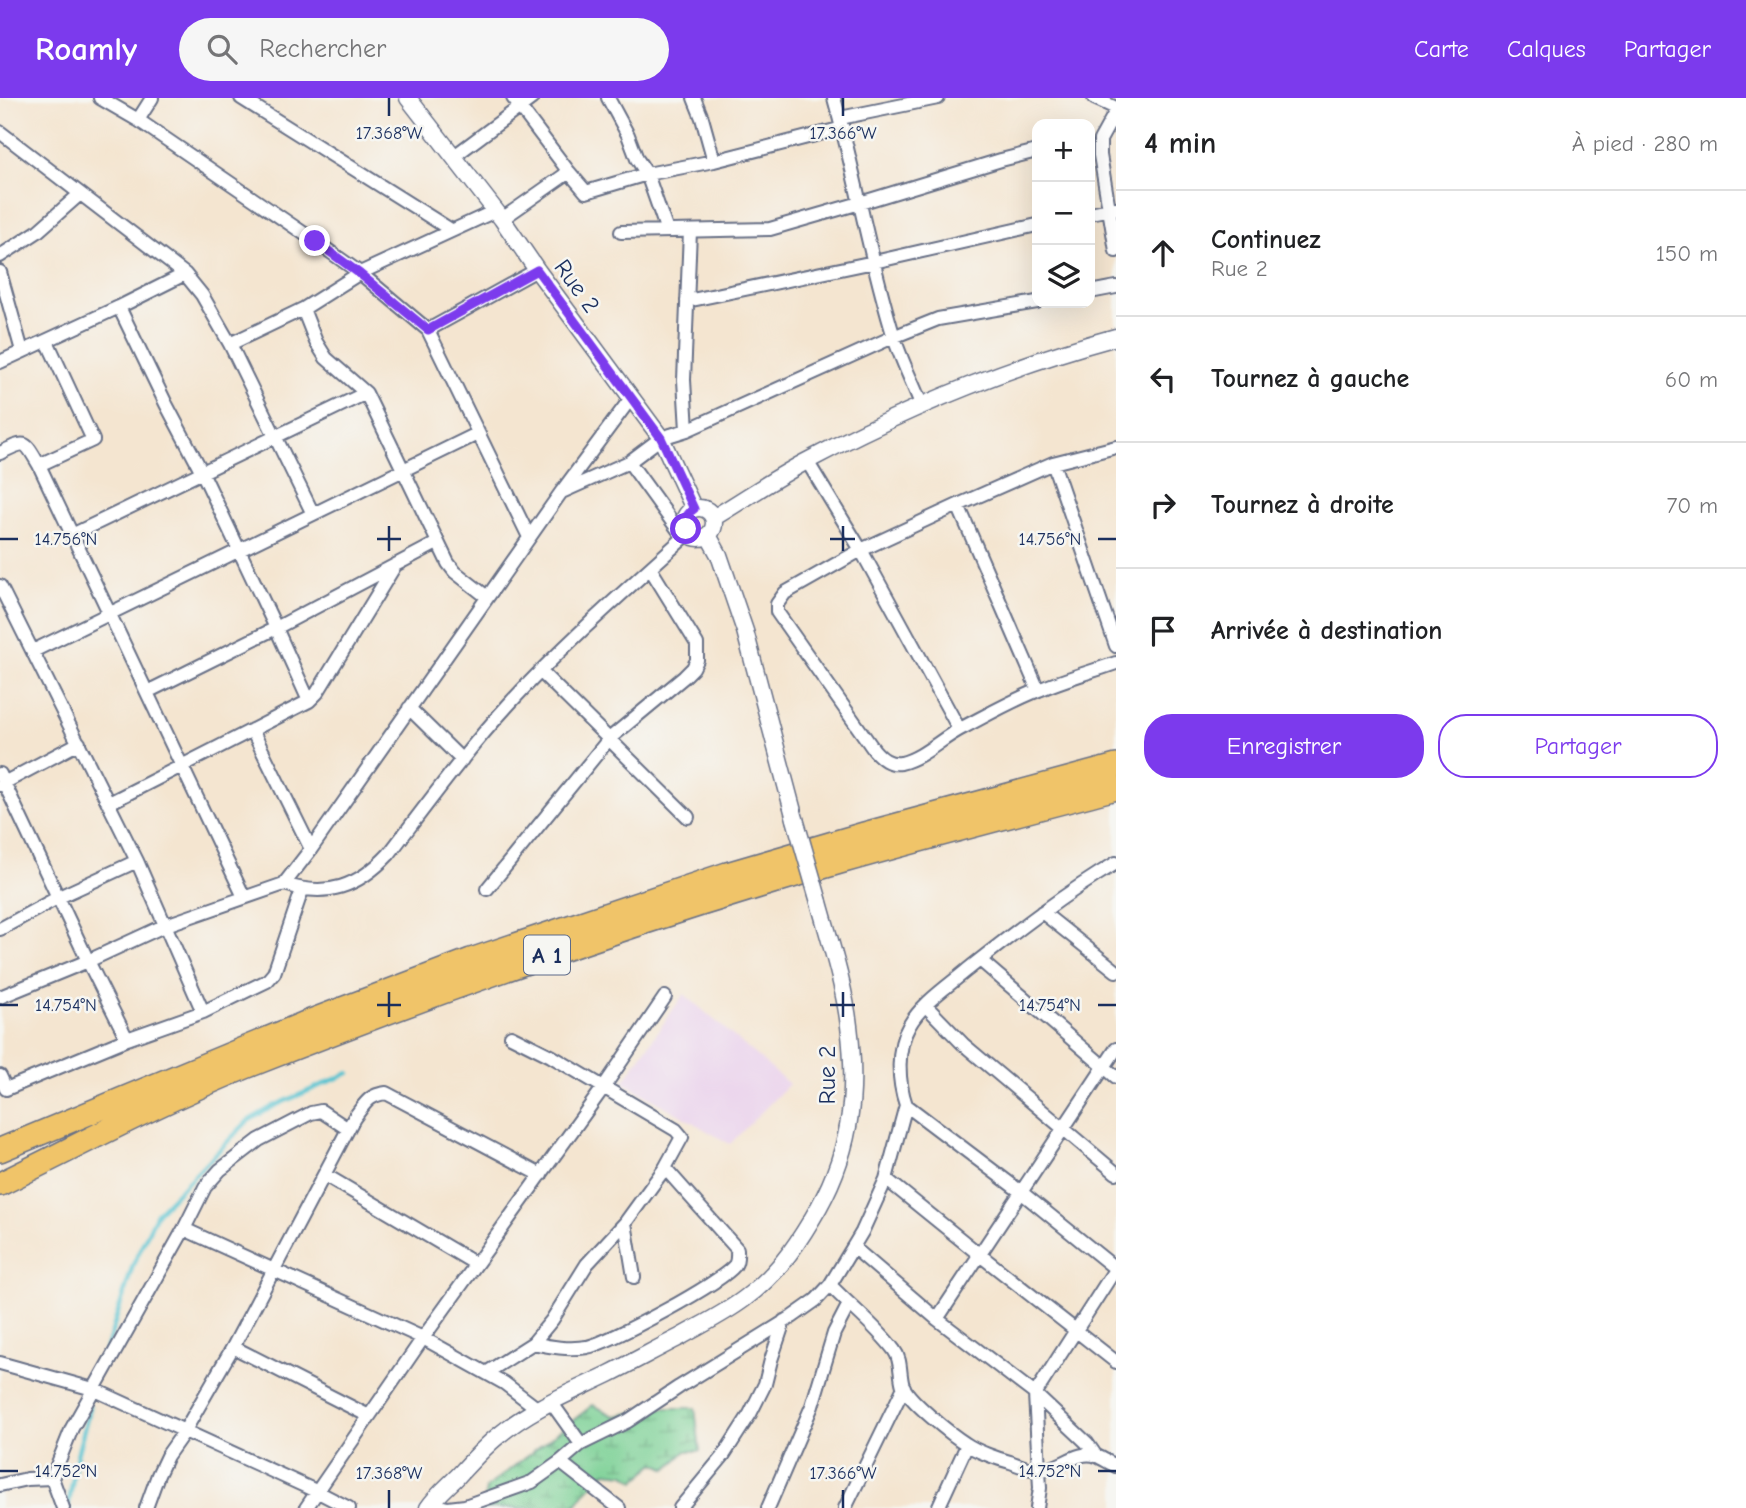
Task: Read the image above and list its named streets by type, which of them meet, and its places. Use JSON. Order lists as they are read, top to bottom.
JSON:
{
  "streets": {
    "highway": ["A 1"],
    "street": ["Rue 2"]
  },
  "page": {
    "header": "Roamly",
    "search": "Rechercher",
    "nav": ["Carte", "Calques", "Partager"],
    "heading": ["4 min", "À pied · 280 m"],
    "map_buttons": ["+", "−"],
    "list": [
      ["Continuez", "Rue 2", "150 m"],
      ["Tournez à gauche", "60 m"],
      ["Tournez à droite", "70 m"],
      "Arrivée à destination"
    ],
    "buttons": ["Enregistrer", "Partager"]
  },
  "coordinates": [
    "17.368°W",
    "17.366°W",
    "14.756°N",
    "14.754°N",
    "14.752°N"
  ]
}
